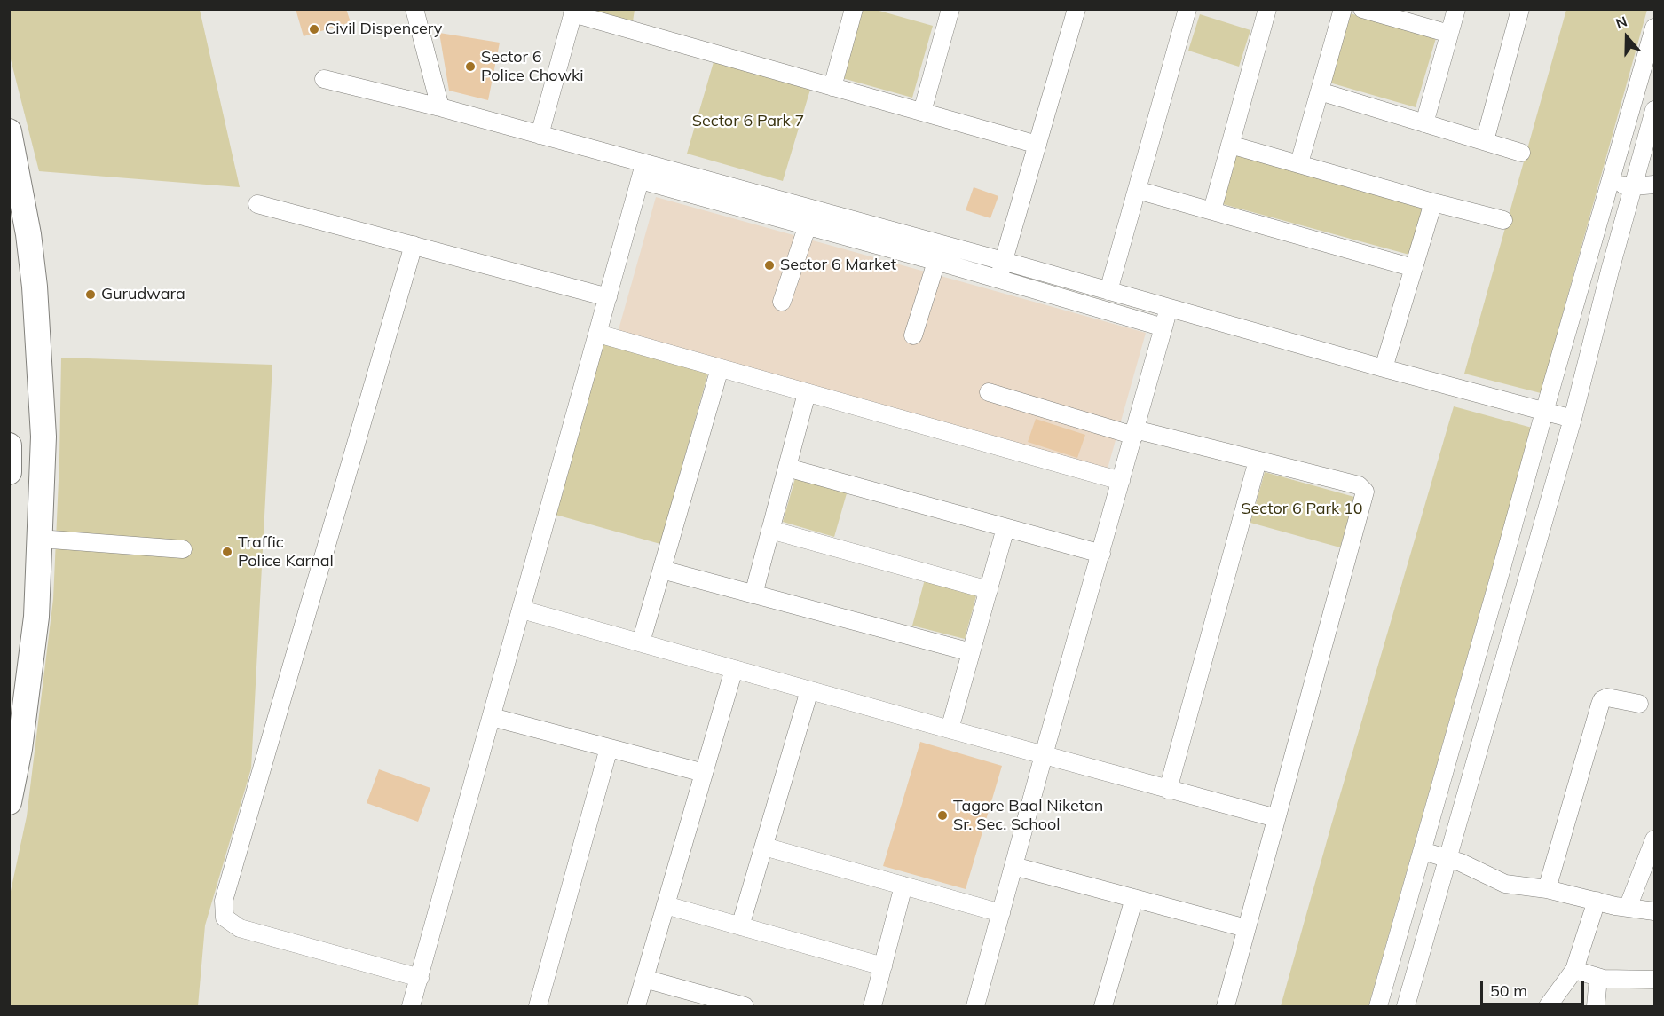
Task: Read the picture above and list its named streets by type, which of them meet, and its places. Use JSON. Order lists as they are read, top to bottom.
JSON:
{
  "parks": ["Sector 6 Park 7", "Sector 6 Park 10"],
  "places": [
    "Civil Dispencery",
    "Sector 6 Police Chowki",
    "Sector 6 Market",
    "Gurudwara",
    "Traffic Police Karnal",
    "Tagore Baal Niketan Sr. Sec. School"
  ],
  "scale_bar": "50 m",
  "north": "top"
}
